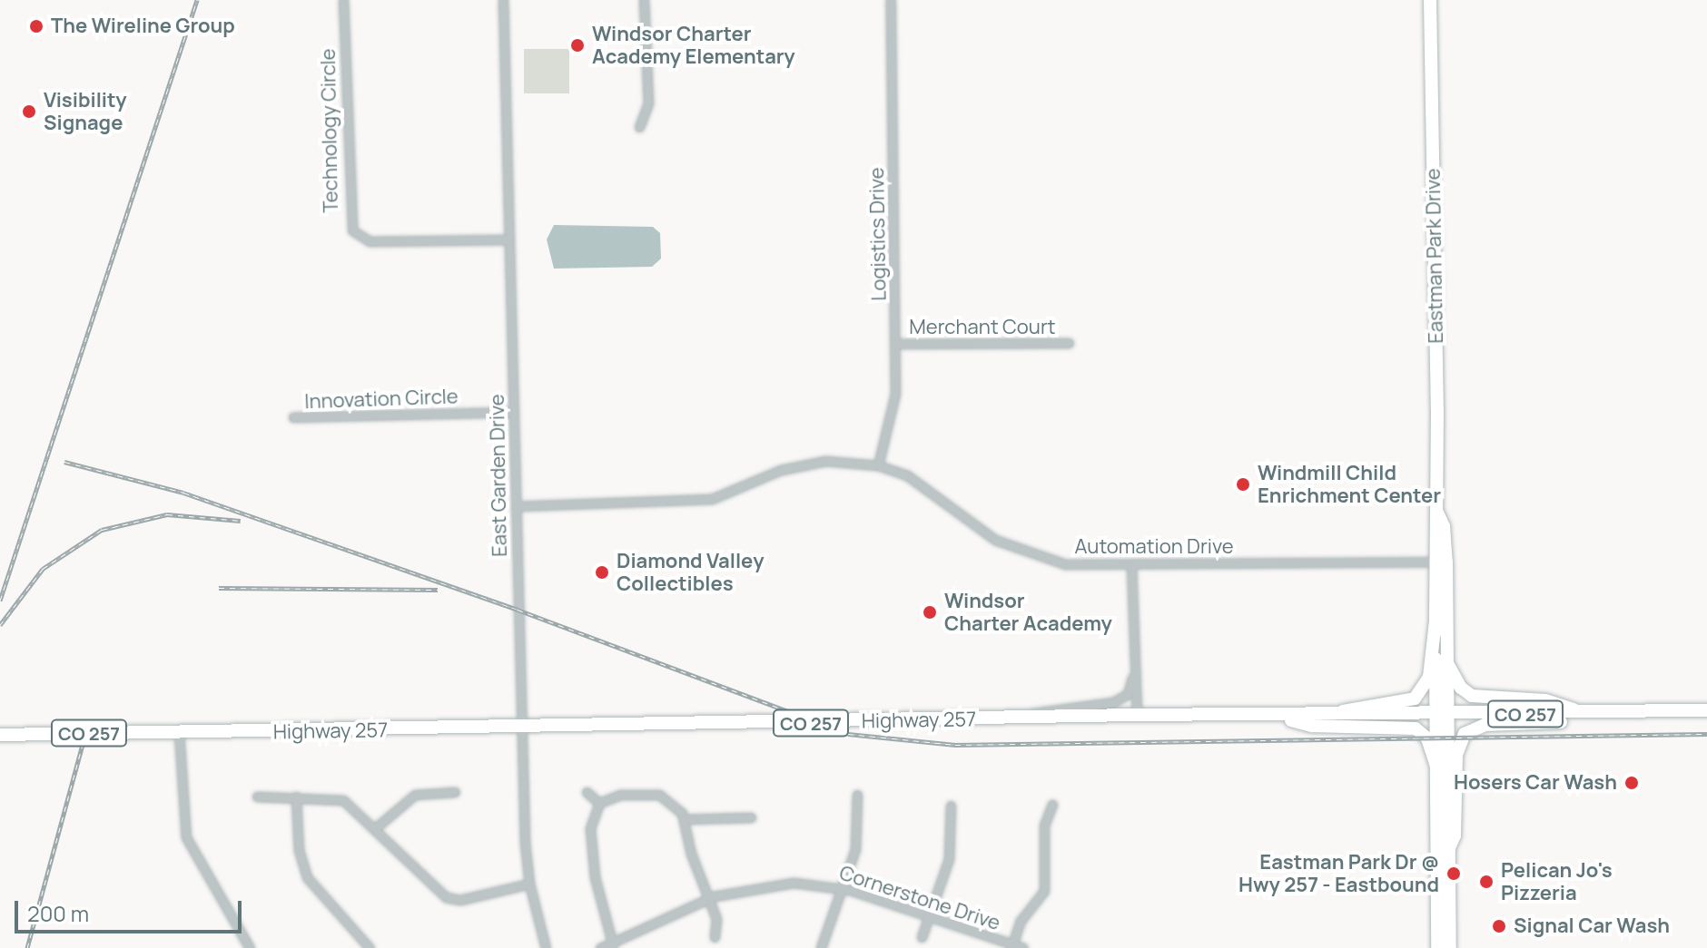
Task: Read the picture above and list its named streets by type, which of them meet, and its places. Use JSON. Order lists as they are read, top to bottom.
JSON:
{
  "streets": {
    "main road": ["Eastman Park Drive", "CO 257", "Highway 257"],
    "street": [
      "Technology Circle",
      "Logistics Drive",
      "Merchant Court",
      "Innovation Circle",
      "East Garden Drive",
      "Automation Drive",
      "Cornerstone Drive"
    ]
  },
  "crossings": [
    ["Technology Circle", "East Garden Drive"],
    ["Logistics Drive", "Merchant Court"],
    ["Logistics Drive", "Automation Drive"],
    ["Eastman Park Drive", "Automation Drive"],
    ["Eastman Park Drive", "Highway 257"],
    ["Innovation Circle", "East Garden Drive"],
    ["East Garden Drive", "Automation Drive"],
    ["East Garden Drive", "Highway 257"]
  ],
  "places": [
    "The Wireline Group",
    "Windsor Charter Academy Elementary",
    "Visibility Signage",
    "Windmill Child Enrichment Center",
    "Diamond Valley Collectibles",
    "Windsor Charter Academy",
    "Hosers Car Wash",
    "Eastman Park Dr @ Hwy 257 - Eastbound",
    "Pelican Jo's Pizzeria",
    "Signal Car Wash"
  ],
  "scale_bar": "200 m"
}
